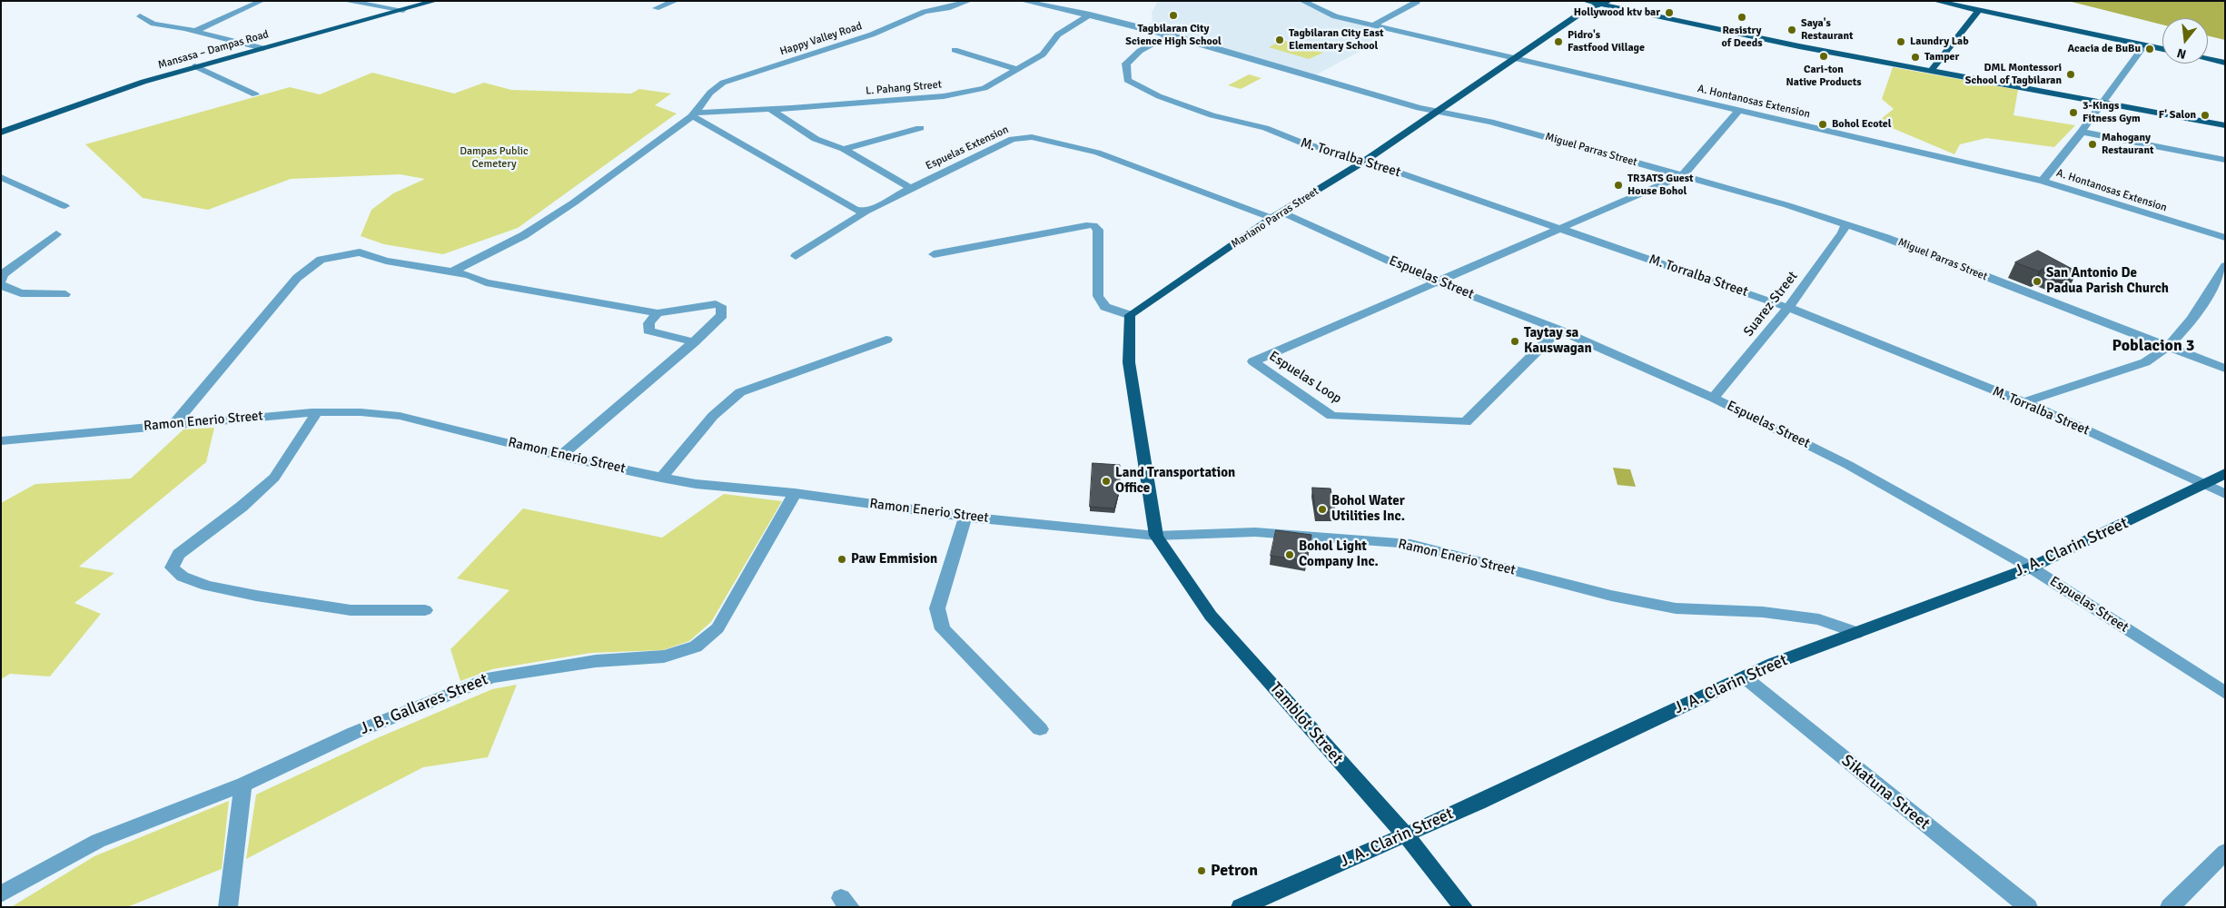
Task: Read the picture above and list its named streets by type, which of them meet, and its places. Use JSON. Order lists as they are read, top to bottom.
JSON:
{
  "streets": {
    "main road": [
      "Mansasa – Dampas Road",
      "Mariano Parras Street",
      "J. A. Clarin Street",
      "Tamblot Street"
    ],
    "street": [
      "Happy Valley Road",
      "L. Pahang Street",
      "A. Hontanosas Extension",
      "Espuelas Extension",
      "Miguel Parras Street",
      "M. Torralba Street",
      "Espuelas Street",
      "Suarez Street",
      "Espuelas Loop",
      "Ramon Enerio Street",
      "J. B. Gallares Street",
      "Sikatuna Street"
    ]
  },
  "crossings": [
    ["Happy Valley Road", "L. Pahang Street"],
    ["L. Pahang Street", "Miguel Parras Street"],
    ["A. Hontanosas Extension", "Mariano Parras Street"],
    ["Espuelas Extension", "Mariano Parras Street"],
    ["Espuelas Extension", "Espuelas Street"],
    ["Miguel Parras Street", "M. Torralba Street"],
    ["Miguel Parras Street", "Mariano Parras Street"],
    ["Miguel Parras Street", "Suarez Street"],
    ["M. Torralba Street", "Mariano Parras Street"],
    ["M. Torralba Street", "Suarez Street"],
    ["M. Torralba Street", "J. A. Clarin Street"],
    ["Mariano Parras Street", "Espuelas Street"],
    ["Espuelas Street", "Suarez Street"],
    ["Espuelas Street", "Espuelas Loop"],
    ["Espuelas Street", "J. A. Clarin Street"],
    ["Ramon Enerio Street", "J. A. Clarin Street"],
    ["Ramon Enerio Street", "J. B. Gallares Street"],
    ["Ramon Enerio Street", "Tamblot Street"],
    ["J. A. Clarin Street", "Tamblot Street"],
    ["J. A. Clarin Street", "Sikatuna Street"]
  ],
  "districts": ["Poblacion 3"],
  "parks": ["Dampas Public Cemetery"],
  "places": [
    "Hollywood ktv bar",
    "Tagbilaran City Science High School",
    "Resistry of Deeds",
    "Saya's Restaurant",
    "Tagbilaran City East Elementary School",
    "Pidro's Fastfood Village",
    "Laundry Lab",
    "Acacia de BuBu",
    "Cari-ton Native Products",
    "Tamper",
    "DML Montessori School of Tagbilaran",
    "3-Kings Fitness Gym",
    "F' Salon",
    "Bohol Ecotel",
    "Mahogany Restaurant",
    "TR3ATS Guest House Bohol",
    "San Antonio De Padua Parish Church",
    "Taytay sa Kauswagan",
    "Land Transportation Office",
    "Bohol Water Utilities Inc.",
    "Bohol Light Company Inc.",
    "Paw Emmision",
    "Petron"
  ],
  "north": "bottom"
}
